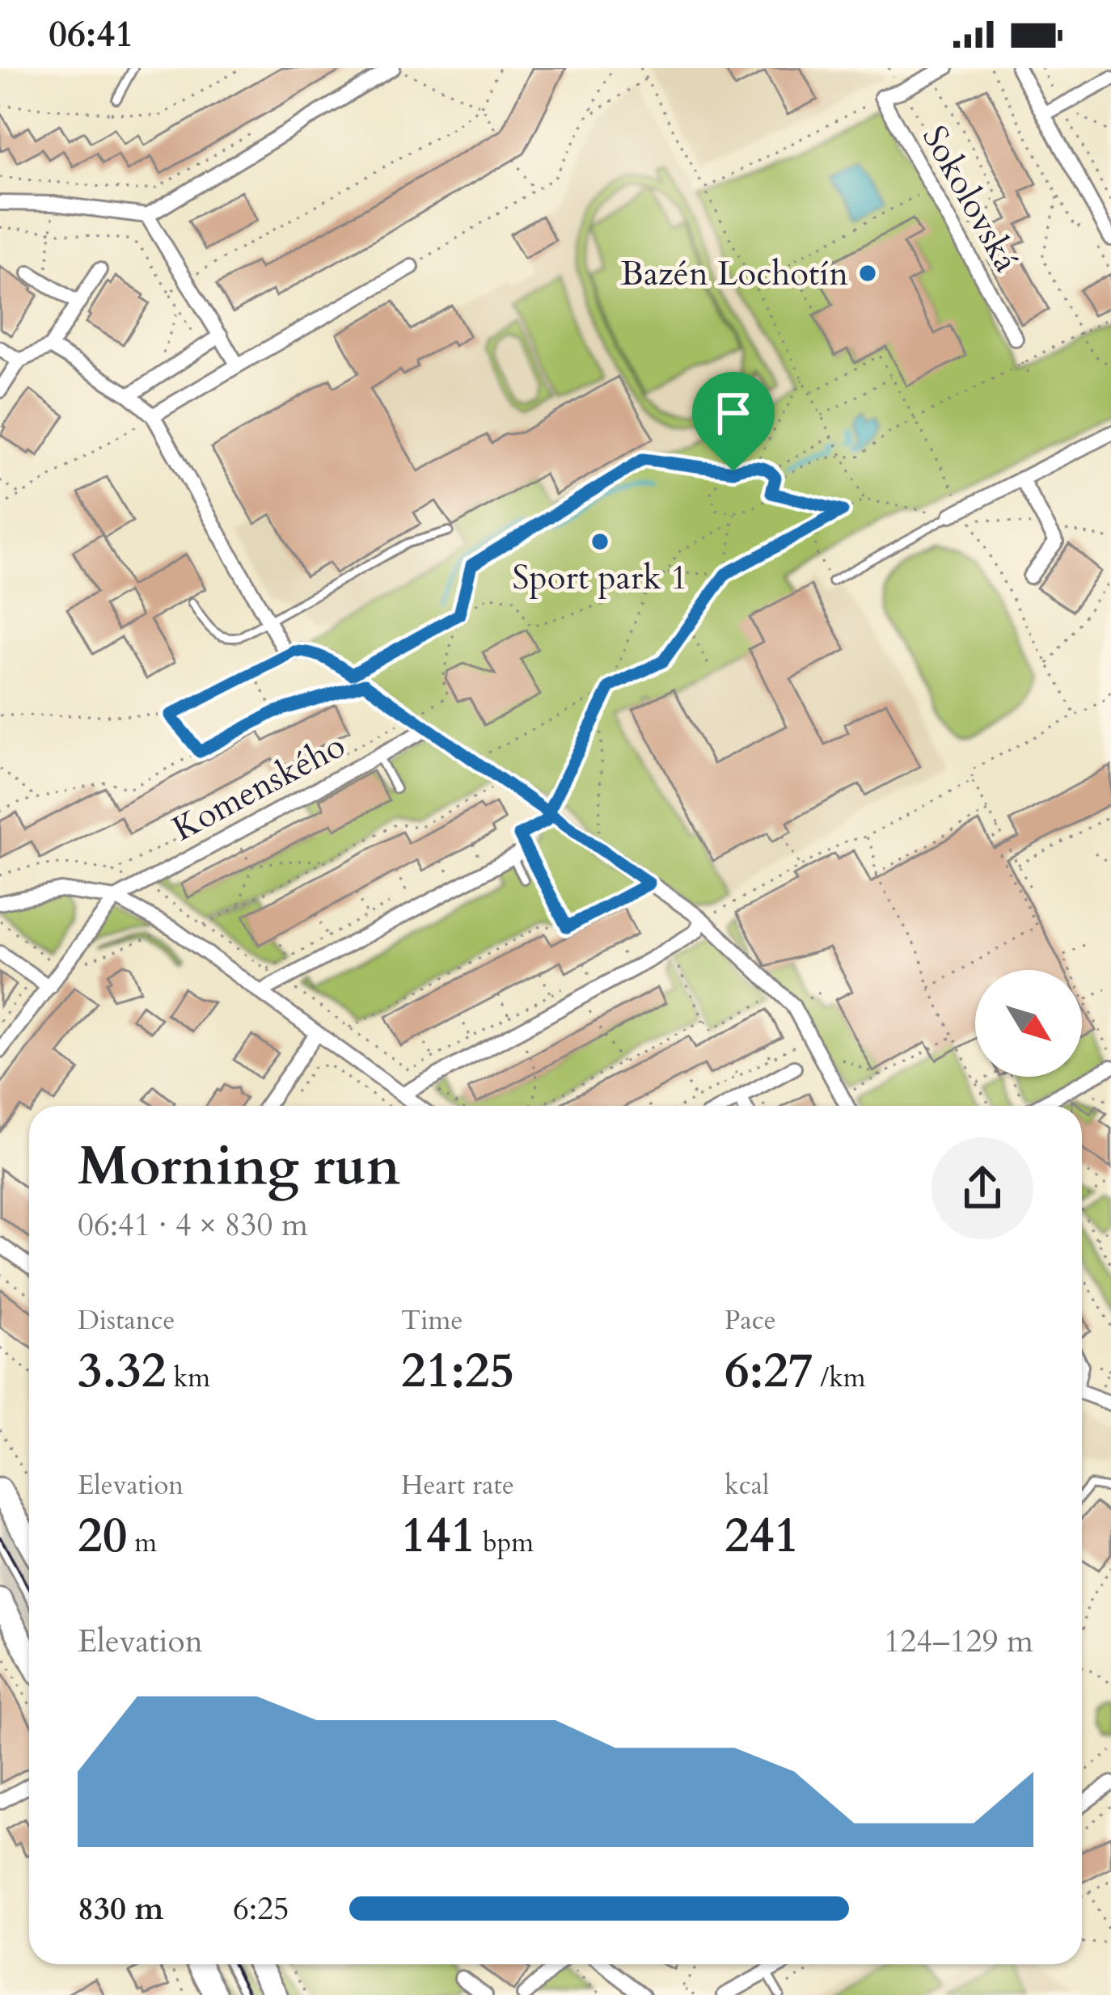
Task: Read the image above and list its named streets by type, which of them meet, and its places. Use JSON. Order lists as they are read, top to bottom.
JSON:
{
  "streets": {
    "street": ["Sokolovská", "Komenského"]
  },
  "places": ["Bazén Lochotín", "Sport park 1"],
  "north": "bottom right",
  "page": {
    "status": "06:41",
    "heading": ["Morning run", "06:41 · 4 × 830 m"],
    "stats": [
      ["Distance", "3.32 km"],
      ["Time", "21:25"],
      ["Pace", "6:27 /km"],
      ["Elevation", "20 m"],
      ["Heart rate", "141 bpm"],
      ["kcal", "241"]
    ],
    "chart": ["Elevation", "124–129 m"],
    "list": [
      {
        "name": "830 m",
        "note": "6:25"
      }
    ]
  }
}
